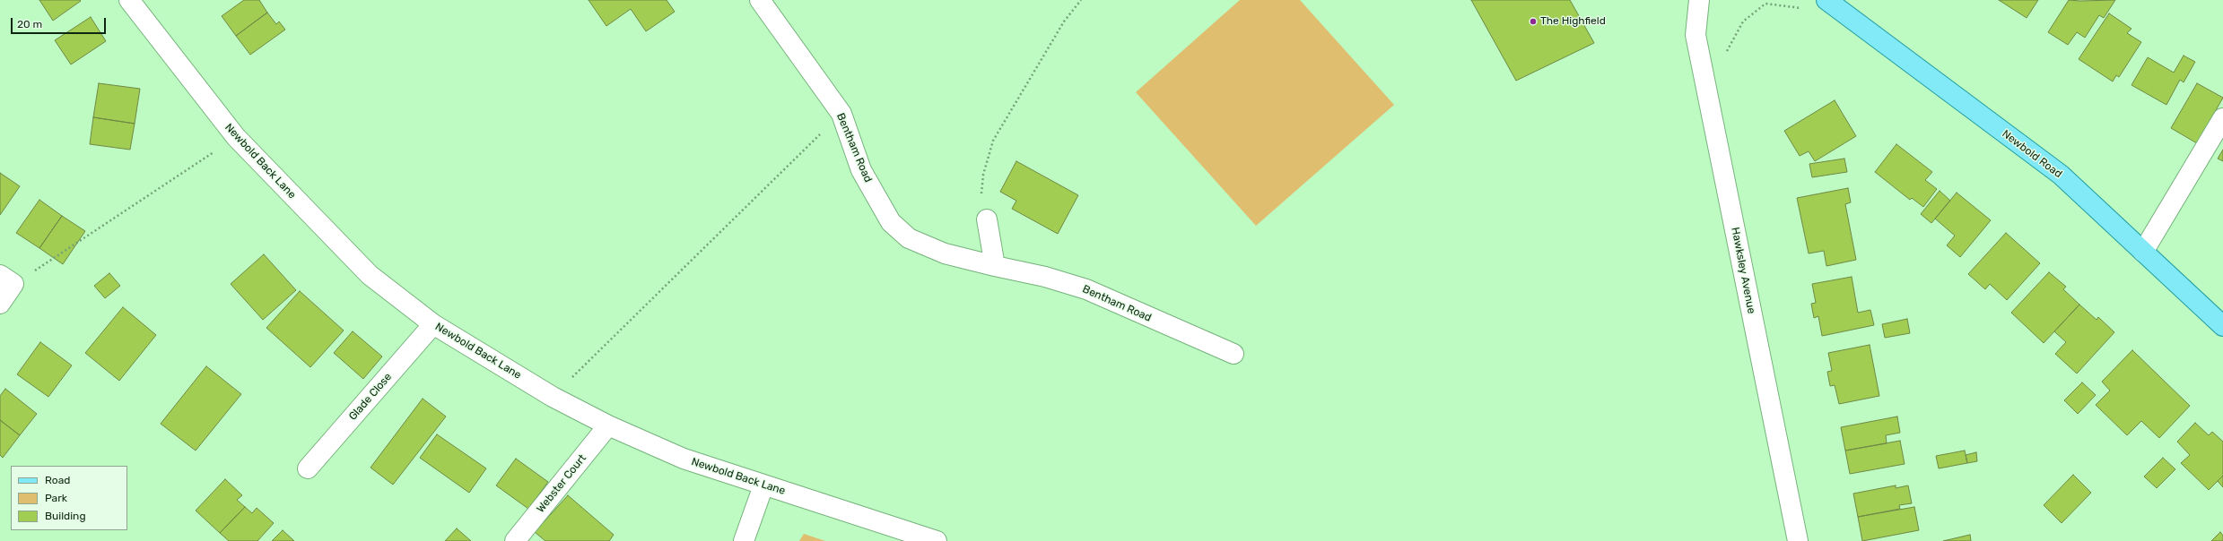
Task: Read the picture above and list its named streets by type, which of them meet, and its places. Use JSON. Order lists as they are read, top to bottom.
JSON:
{
  "streets": {
    "main road": ["Newbold Road"],
    "street": [
      "Bentham Road",
      "Newbold Back Lane",
      "Hawksley Avenue",
      "Glade Close",
      "Webster Court"
    ]
  },
  "crossings": [
    ["Newbold Back Lane", "Glade Close"],
    ["Newbold Back Lane", "Webster Court"]
  ],
  "places": ["The Highfield"],
  "legend": ["Road", "Park", "Building"],
  "scale_bar": "20 m"
}
